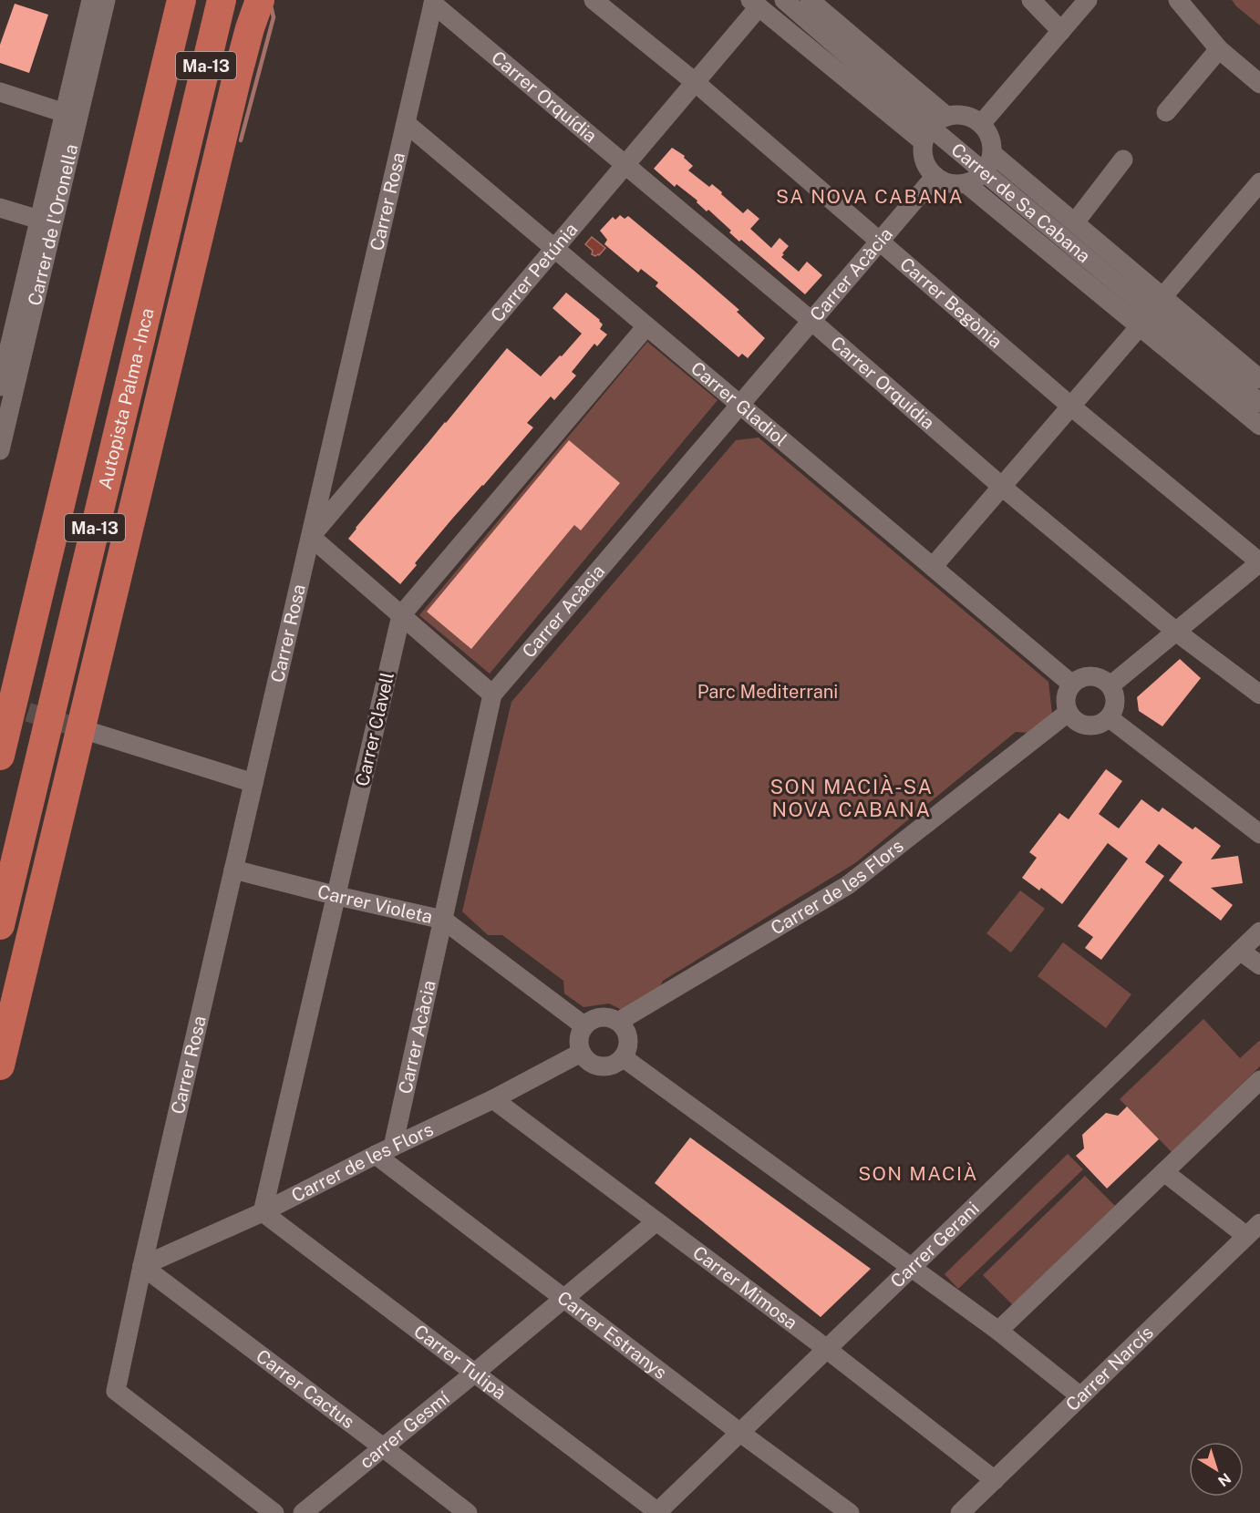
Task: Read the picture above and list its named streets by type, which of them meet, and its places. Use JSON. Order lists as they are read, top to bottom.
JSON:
{
  "streets": {
    "highway": ["Ma-13", "Autopista Palma - Inca"],
    "street": [
      "Carrer Orquídia",
      "Carrer Rosa",
      "Carrer de Sa Cabana",
      "Carrer de l'Oronella",
      "Carrer Petúnia",
      "Carrer Acàcia",
      "Carrer Begònia",
      "Carrer Gladiol",
      "Carrer Clavell",
      "Carrer de les Flors",
      "Carrer Violeta",
      "Carrer Gerani",
      "Carrer Mimosa",
      "Carrer Estranys",
      "Carrer Tulipà",
      "Carrer Narcís",
      "Carrer Cactus",
      "carrer Gesmí"
    ]
  },
  "crossings": [
    ["Carrer Orquídia", "Carrer Rosa"],
    ["Carrer Orquídia", "Carrer Petúnia"],
    ["Carrer Orquídia", "Carrer Acàcia"],
    ["Carrer Rosa", "Carrer Petúnia"],
    ["Carrer Rosa", "Carrer Gladiol"],
    ["Carrer Rosa", "Carrer de les Flors"],
    ["Carrer Rosa", "Carrer Violeta"],
    ["Carrer Rosa", "Carrer Cactus"],
    ["Carrer Petúnia", "Carrer Begònia"],
    ["Carrer Petúnia", "Carrer Gladiol"],
    ["Carrer Acàcia", "Carrer Begònia"],
    ["Carrer Acàcia", "Carrer Gladiol"],
    ["Carrer Acàcia", "Carrer de les Flors"],
    ["Carrer Acàcia", "Carrer Violeta"],
    ["Carrer Acàcia", "Carrer Estranys"],
    ["Carrer Gladiol", "Carrer Clavell"],
    ["Carrer Gladiol", "Carrer de les Flors"],
    ["Carrer Clavell", "Carrer de les Flors"],
    ["Carrer Clavell", "Carrer Violeta"],
    ["Carrer Clavell", "Carrer Tulipà"],
    ["Carrer de les Flors", "Carrer Violeta"],
    ["Carrer de les Flors", "Carrer Mimosa"],
    ["Carrer de les Flors", "Carrer Estranys"],
    ["Carrer de les Flors", "Carrer Tulipà"],
    ["Carrer de les Flors", "Carrer Cactus"],
    ["Carrer Gerani", "Carrer Mimosa"],
    ["Carrer Gerani", "Carrer Estranys"],
    ["Carrer Gerani", "Carrer Tulipà"],
    ["Carrer Mimosa", "Carrer Narcís"],
    ["Carrer Mimosa", "carrer Gesmí"],
    ["Carrer Estranys", "carrer Gesmí"],
    ["Carrer Tulipà", "carrer Gesmí"],
    ["Carrer Cactus", "carrer Gesmí"]
  ],
  "districts": ["SA NOVA CABANA", "SON MACIÀ-SA NOVA CABANA", "SON MACIÀ"],
  "parks": ["Parc Mediterrani"],
  "north": "bottom right"
}
